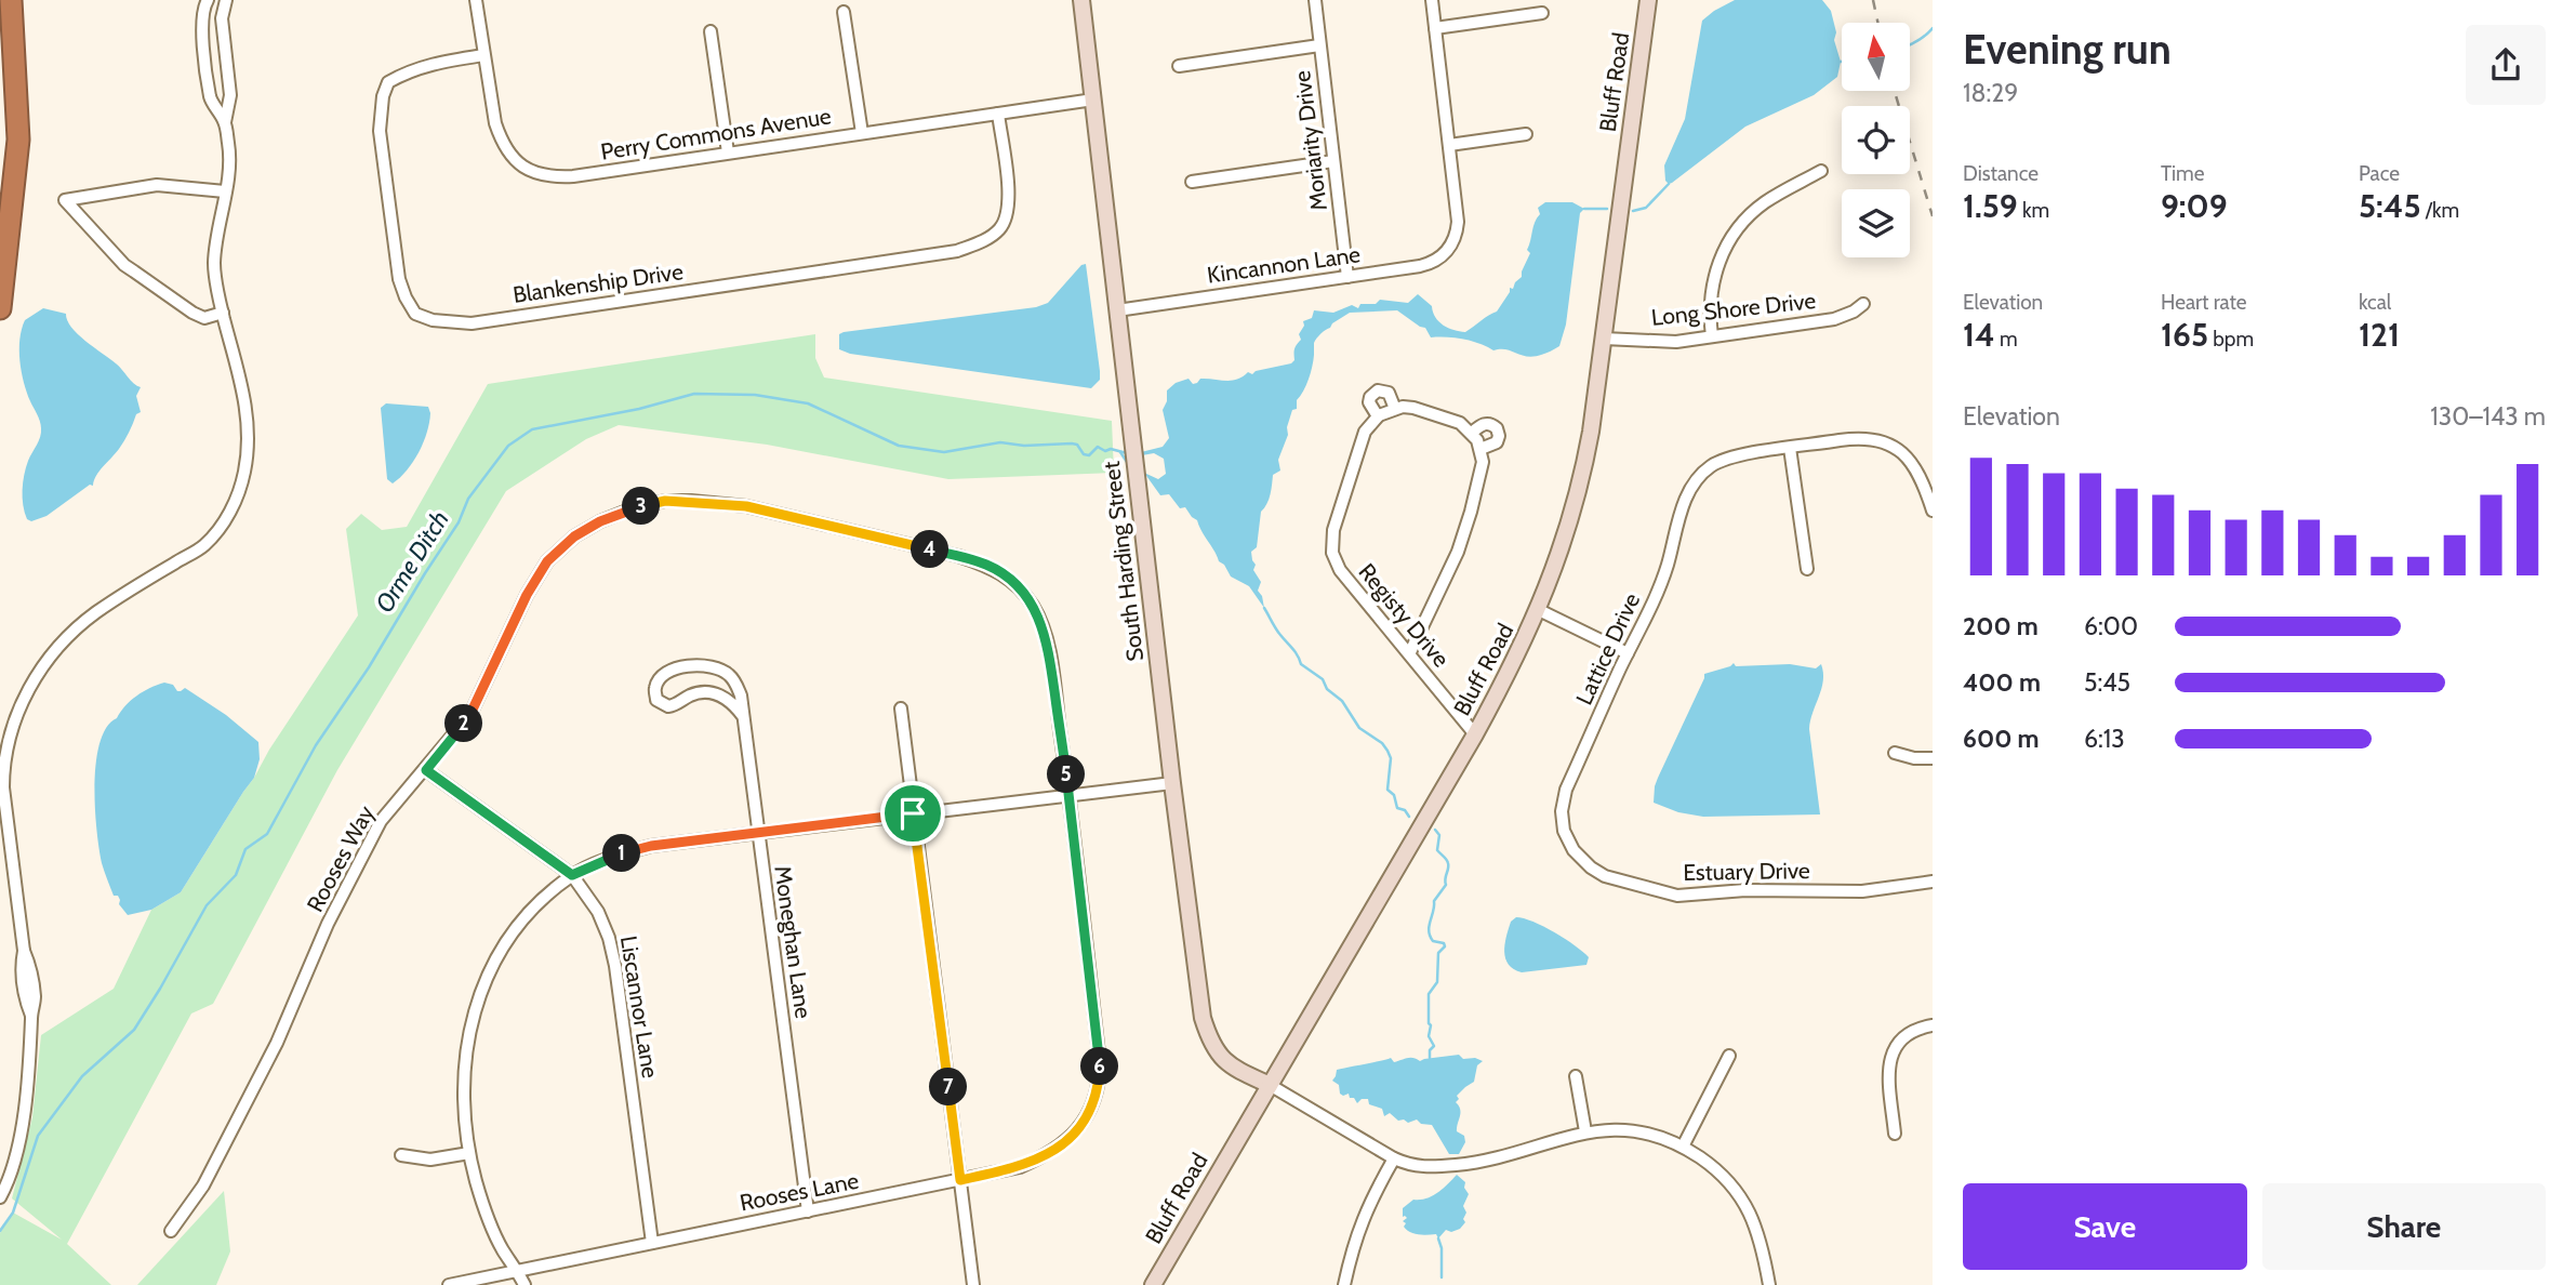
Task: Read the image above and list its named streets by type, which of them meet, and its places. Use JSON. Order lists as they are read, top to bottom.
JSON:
{
  "streets": {
    "main road": ["Bluff Road", "South Harding Street"],
    "street": [
      "Perry Commons Avenue",
      "Moriarity Drive",
      "Kincannon Lane",
      "Blankenship Drive",
      "Long Shore Drive",
      "Registy Drive",
      "Lattice Drive",
      "Rooses Way",
      "Estuary Drive",
      "Moneghan Lane",
      "Liscannor Lane",
      "Rooses Lane"
    ]
  },
  "crossings": [
    ["Bluff Road", "Long Shore Drive"],
    ["Bluff Road", "South Harding Street"],
    ["Bluff Road", "Registy Drive"],
    ["Perry Commons Avenue", "Blankenship Drive"],
    ["Perry Commons Avenue", "South Harding Street"],
    ["Moriarity Drive", "Kincannon Lane"],
    ["Kincannon Lane", "South Harding Street"],
    ["Lattice Drive", "Estuary Drive"],
    ["Rooses Way", "Liscannor Lane"],
    ["Rooses Way", "Rooses Lane"],
    ["Moneghan Lane", "Rooses Lane"],
    ["Liscannor Lane", "Rooses Lane"]
  ],
  "water": ["Orme Ditch"],
  "north": "top",
  "page": {
    "heading": ["Evening run", "18:29"],
    "stats": [
      ["Distance", "1.59 km"],
      ["Time", "9:09"],
      ["Pace", "5:45 /km"],
      ["Elevation", "14 m"],
      ["Heart rate", "165 bpm"],
      ["kcal", "121"]
    ],
    "chart": ["Elevation", "130–143 m"],
    "pins": [
      "3",
      "4",
      "2",
      "5",
      "1",
      "6",
      "7"
    ],
    "list": [
      {
        "name": "200 m",
        "note": "6:00"
      },
      {
        "name": "400 m",
        "note": "5:45"
      },
      {
        "name": "600 m",
        "note": "6:13"
      }
    ],
    "buttons": ["Save", "Share"]
  }
}
